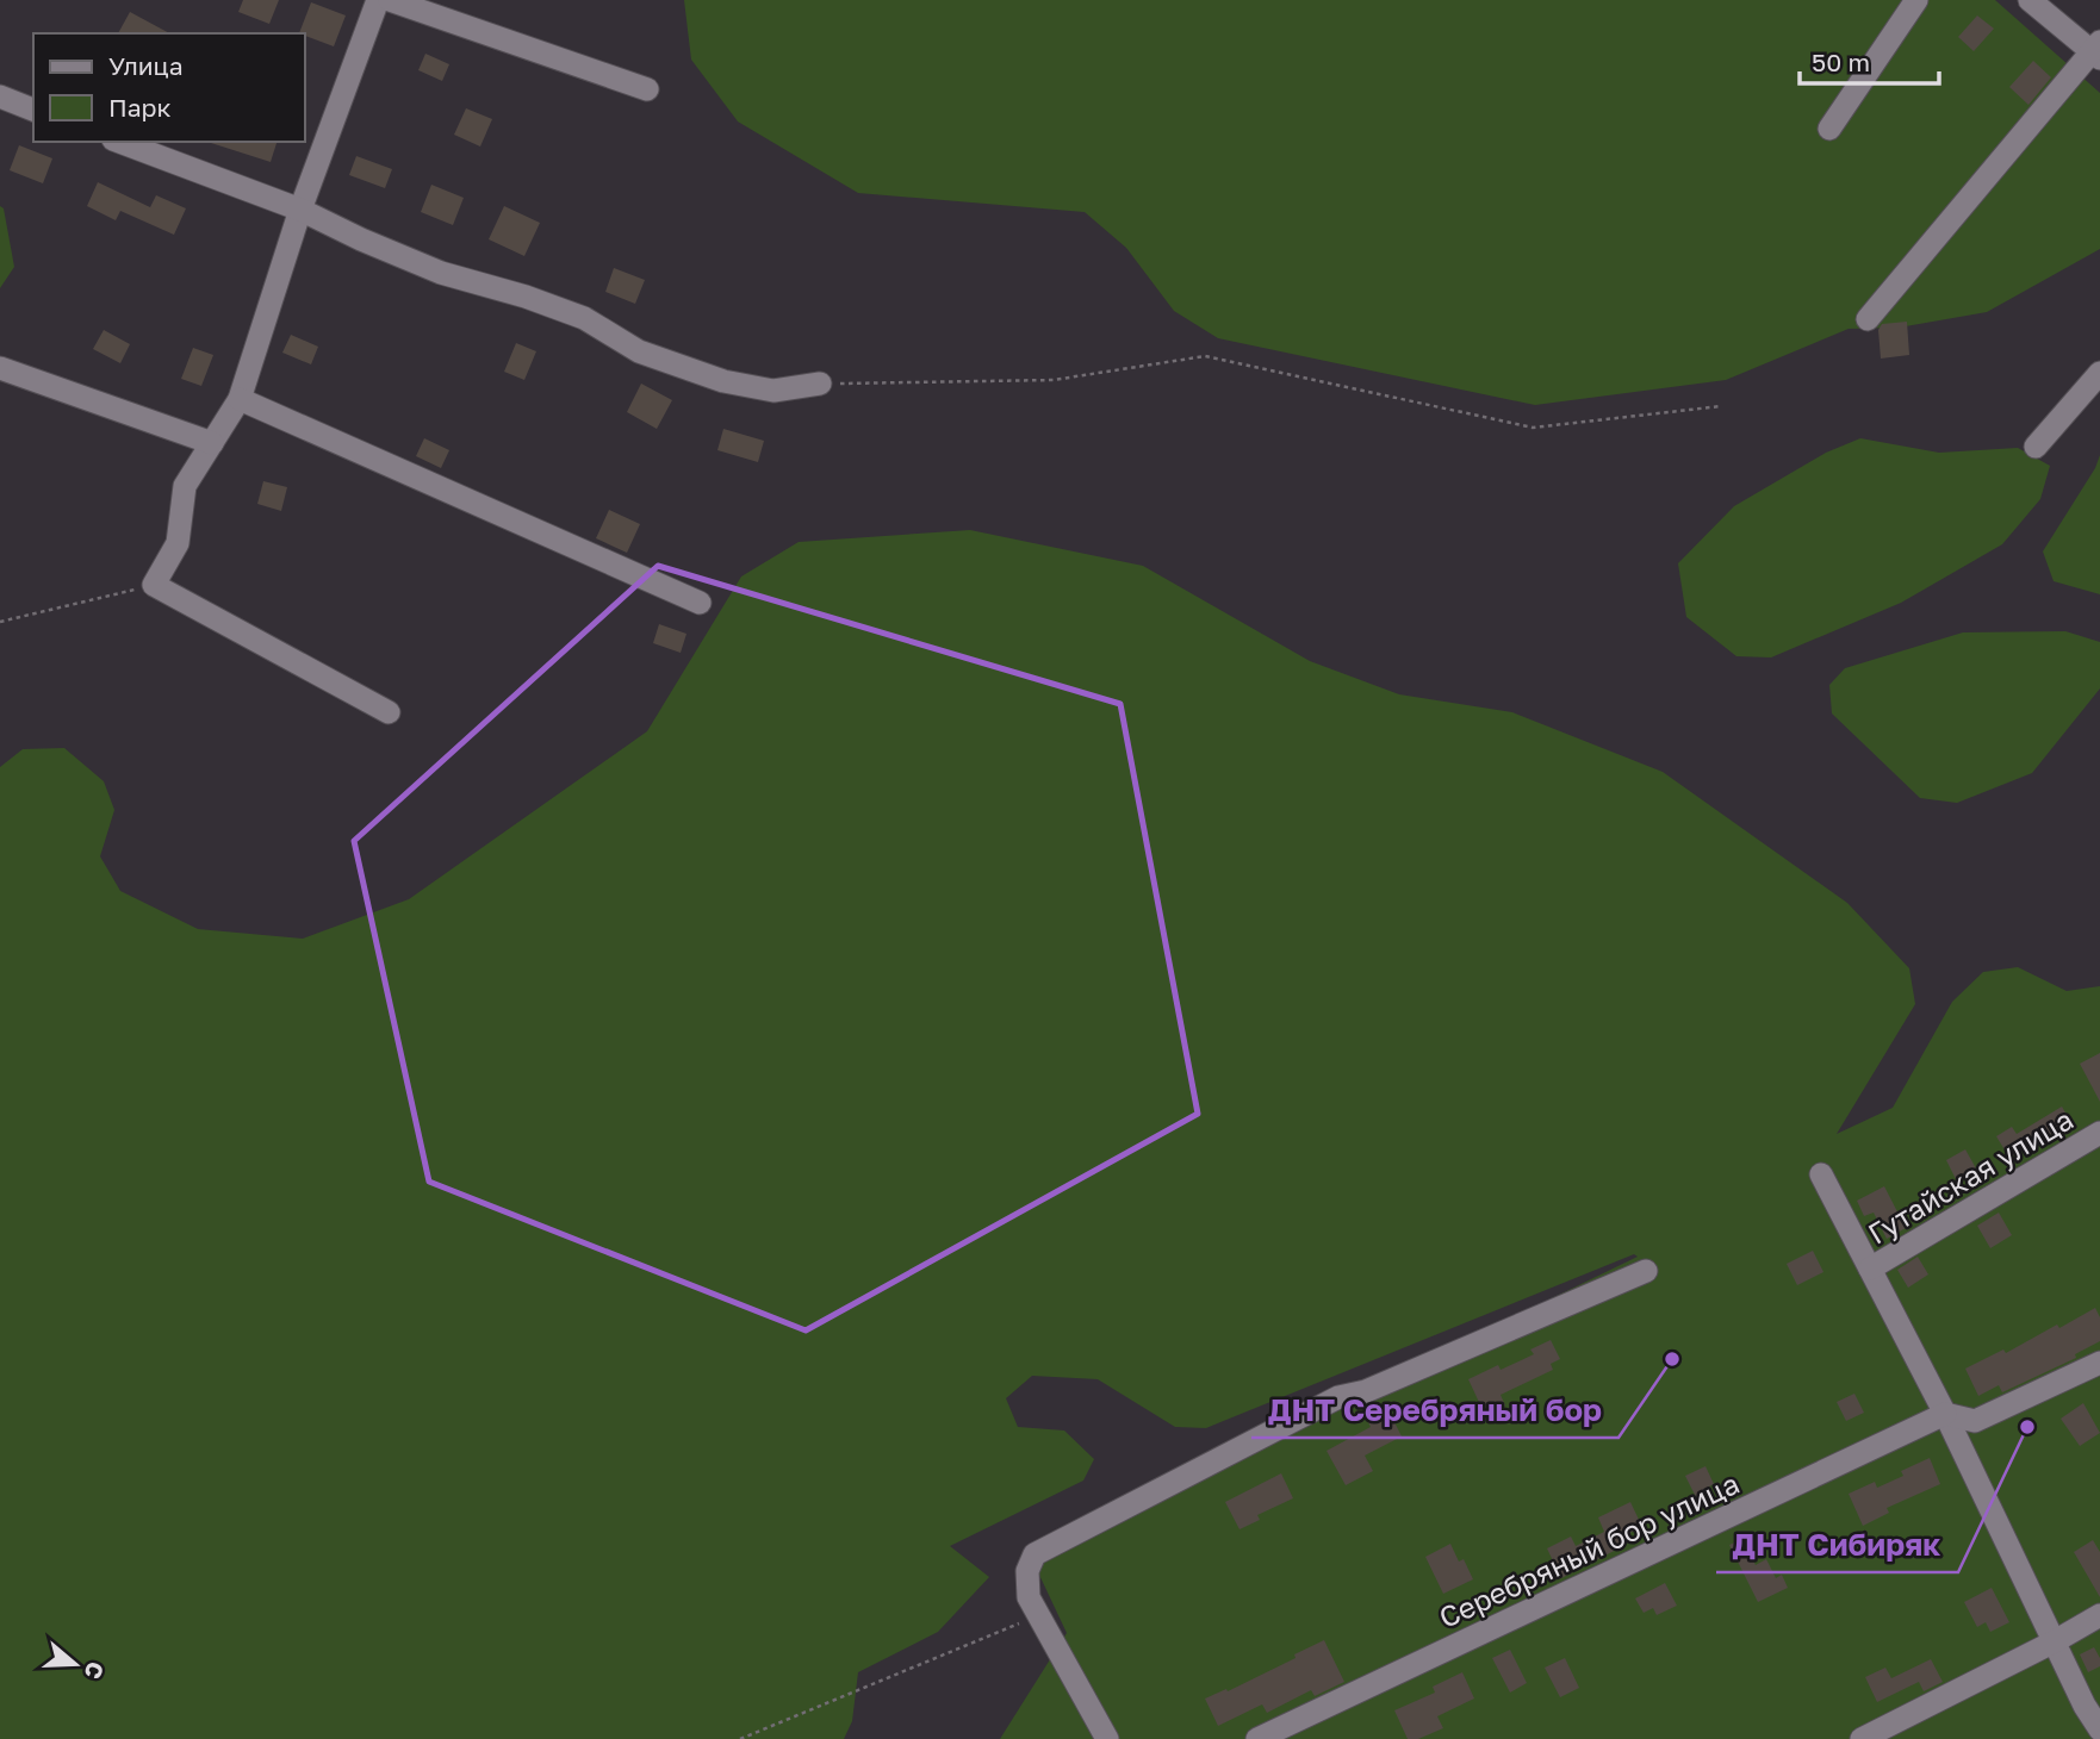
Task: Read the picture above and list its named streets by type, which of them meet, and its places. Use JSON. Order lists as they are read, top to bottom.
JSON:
{
  "streets": {
    "street": ["Гутайская улица", "Серебряный бор улица"]
  },
  "places": ["ДНТ Серебряный бор", "ДНТ Сибиряк"],
  "legend": ["Улица", "Парк"],
  "scale_bar": "50 m",
  "north": "right"
}
